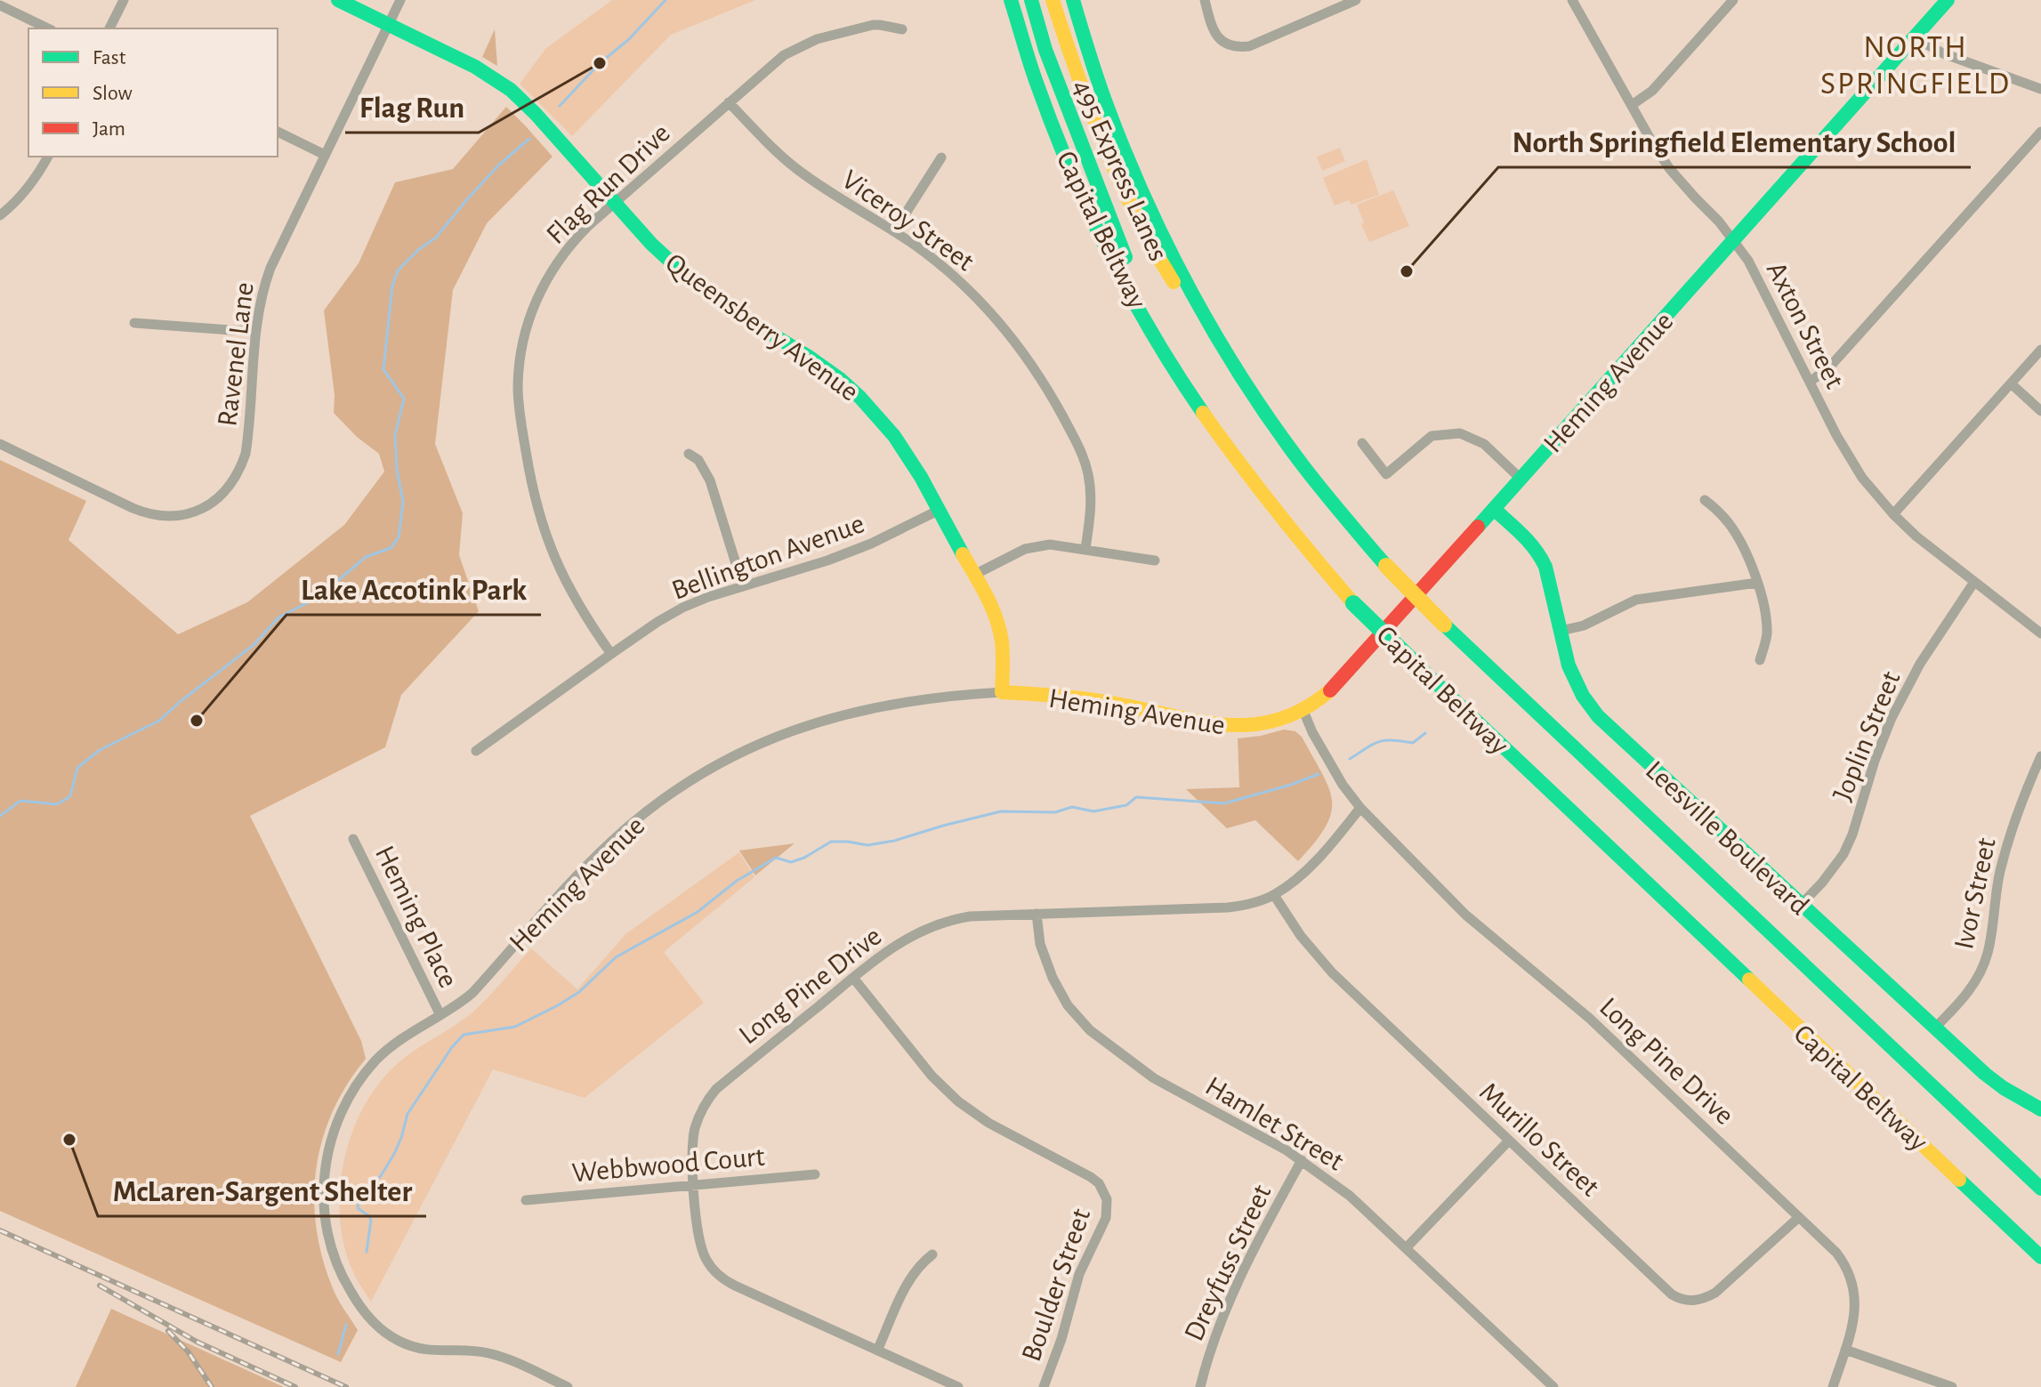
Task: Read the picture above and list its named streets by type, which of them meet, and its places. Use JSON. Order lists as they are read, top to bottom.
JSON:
{
  "streets": {
    "main road": [
      "495 Express Lanes",
      "Capital Beltway",
      "Queensberry Avenue",
      "Heming Avenue",
      "Leesville Boulevard"
    ],
    "street": [
      "Flag Run Drive",
      "Viceroy Street",
      "Axton Street",
      "Ravenel Lane",
      "Bellington Avenue",
      "Joplin Street",
      "Ivor Street",
      "Heming Place",
      "Long Pine Drive",
      "Hamlet Street",
      "Murillo Street",
      "Webbwood Court",
      "Dreyfuss Street",
      "Boulder Street"
    ]
  },
  "crossings": [
    ["495 Express Lanes", "Capital Beltway"],
    ["Flag Run Drive", "Viceroy Street"],
    ["Flag Run Drive", "Queensberry Avenue"],
    ["Flag Run Drive", "Bellington Avenue"],
    ["Axton Street", "Heming Avenue"],
    ["Axton Street", "Joplin Street"],
    ["Queensberry Avenue", "Ravenel Lane"],
    ["Queensberry Avenue", "Heming Avenue"],
    ["Queensberry Avenue", "Bellington Avenue"],
    ["Heming Avenue", "Leesville Boulevard"],
    ["Heming Avenue", "Heming Place"],
    ["Heming Avenue", "Long Pine Drive"],
    ["Joplin Street", "Leesville Boulevard"],
    ["Leesville Boulevard", "Ivor Street"],
    ["Long Pine Drive", "Hamlet Street"],
    ["Long Pine Drive", "Murillo Street"],
    ["Long Pine Drive", "Webbwood Court"],
    ["Long Pine Drive", "Boulder Street"],
    ["Hamlet Street", "Dreyfuss Street"]
  ],
  "districts": ["NORTH SPRINGFIELD"],
  "places": [
    "Flag Run",
    "North Springfield Elementary School",
    "Lake Accotink Park",
    "McLaren-Sargent Shelter"
  ],
  "legend": ["Fast", "Slow", "Jam"]
}
